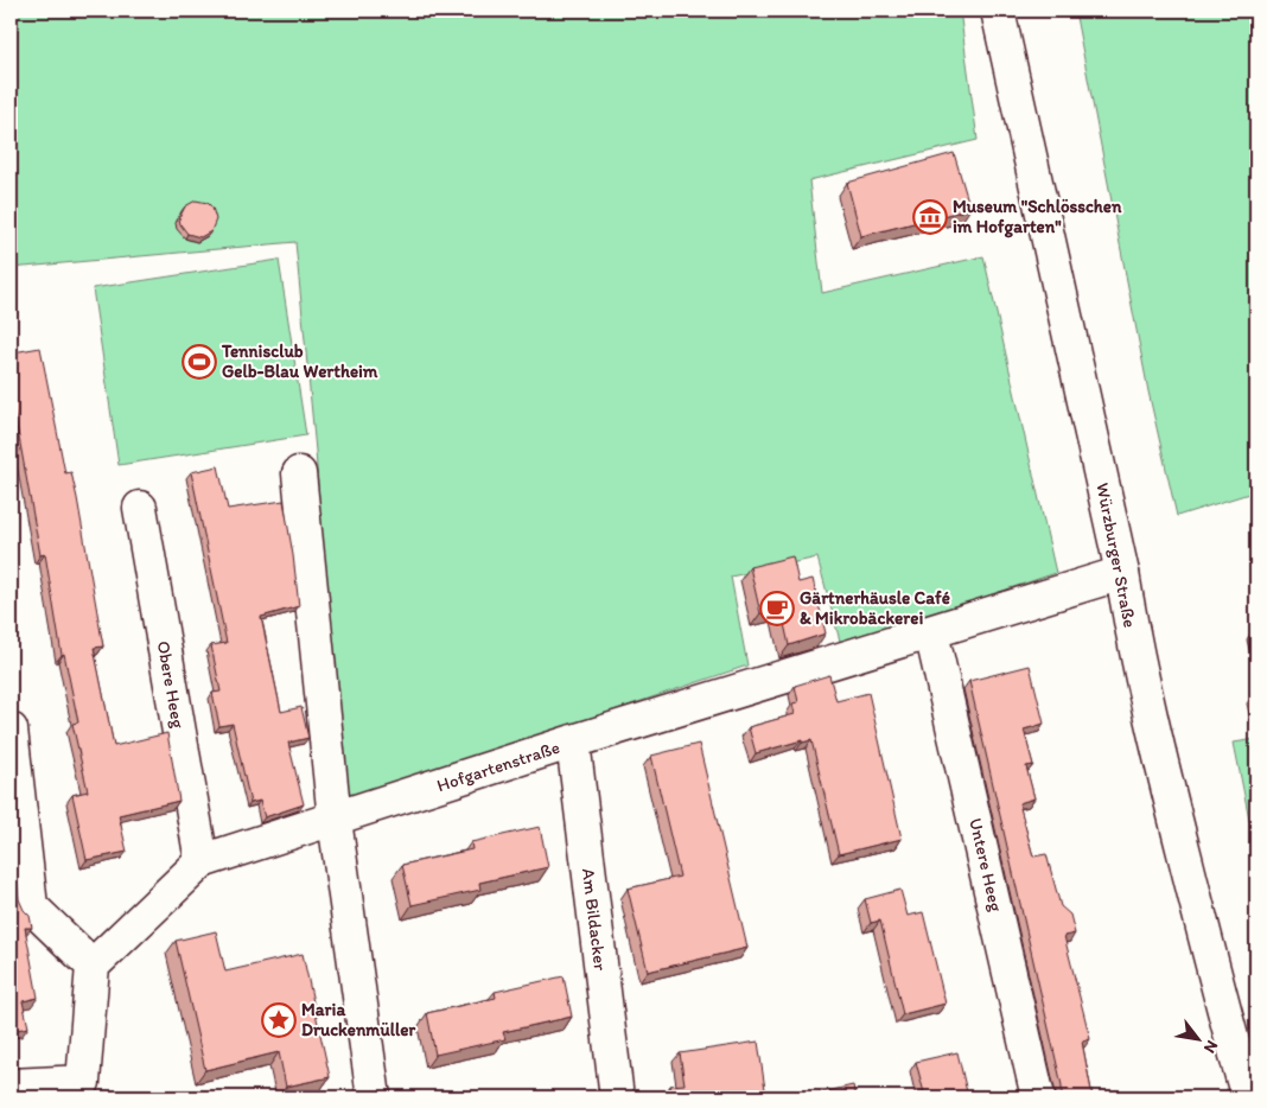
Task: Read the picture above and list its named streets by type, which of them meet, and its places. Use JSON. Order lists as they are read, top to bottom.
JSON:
{
  "streets": {
    "street": [
      "Würzburger Straße",
      "Obere Heeg",
      "Hofgartenstraße",
      "Untere Heeg",
      "Am Bildacker"
    ]
  },
  "crossings": [
    ["Würzburger Straße", "Hofgartenstraße"],
    ["Obere Heeg", "Hofgartenstraße"],
    ["Hofgartenstraße", "Untere Heeg"],
    ["Hofgartenstraße", "Am Bildacker"]
  ],
  "places": {
    "museum": ["Museum \"Schlösschen im Hofgarten\""],
    "sports": ["Tennisclub Gelb-Blau Wertheim"],
    "cafe": ["Gärtnerhäusle Café & Mikrobäckerei"],
    "place": ["Maria Druckenmüller"]
  },
  "north": "bottom right"
}
